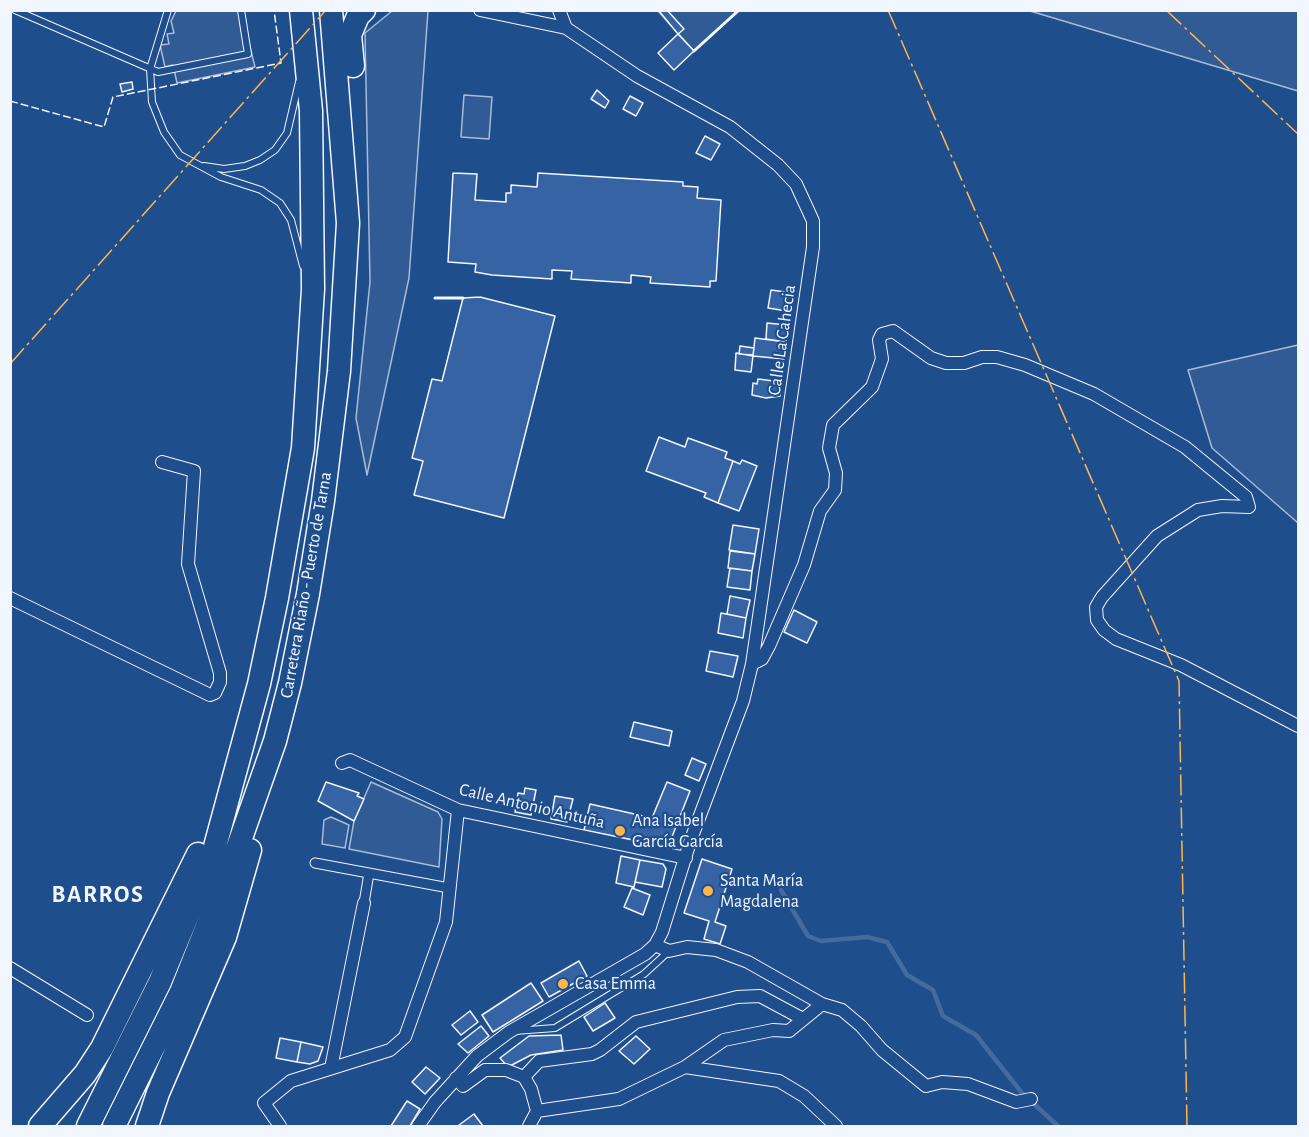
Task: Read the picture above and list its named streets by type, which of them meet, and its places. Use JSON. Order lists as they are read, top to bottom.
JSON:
{
  "streets": {
    "highway": ["Carretera Riaño - Puerto de Tarna"],
    "street": ["Calle La Cahecia", "Calle Antonio Antuña"]
  },
  "crossings": [
    ["Calle La Cahecia", "Calle Antonio Antuña"]
  ],
  "districts": ["BARROS"],
  "places": ["Ana Isabel García García", "Santa María Magdalena", "Casa Emma"]
}
